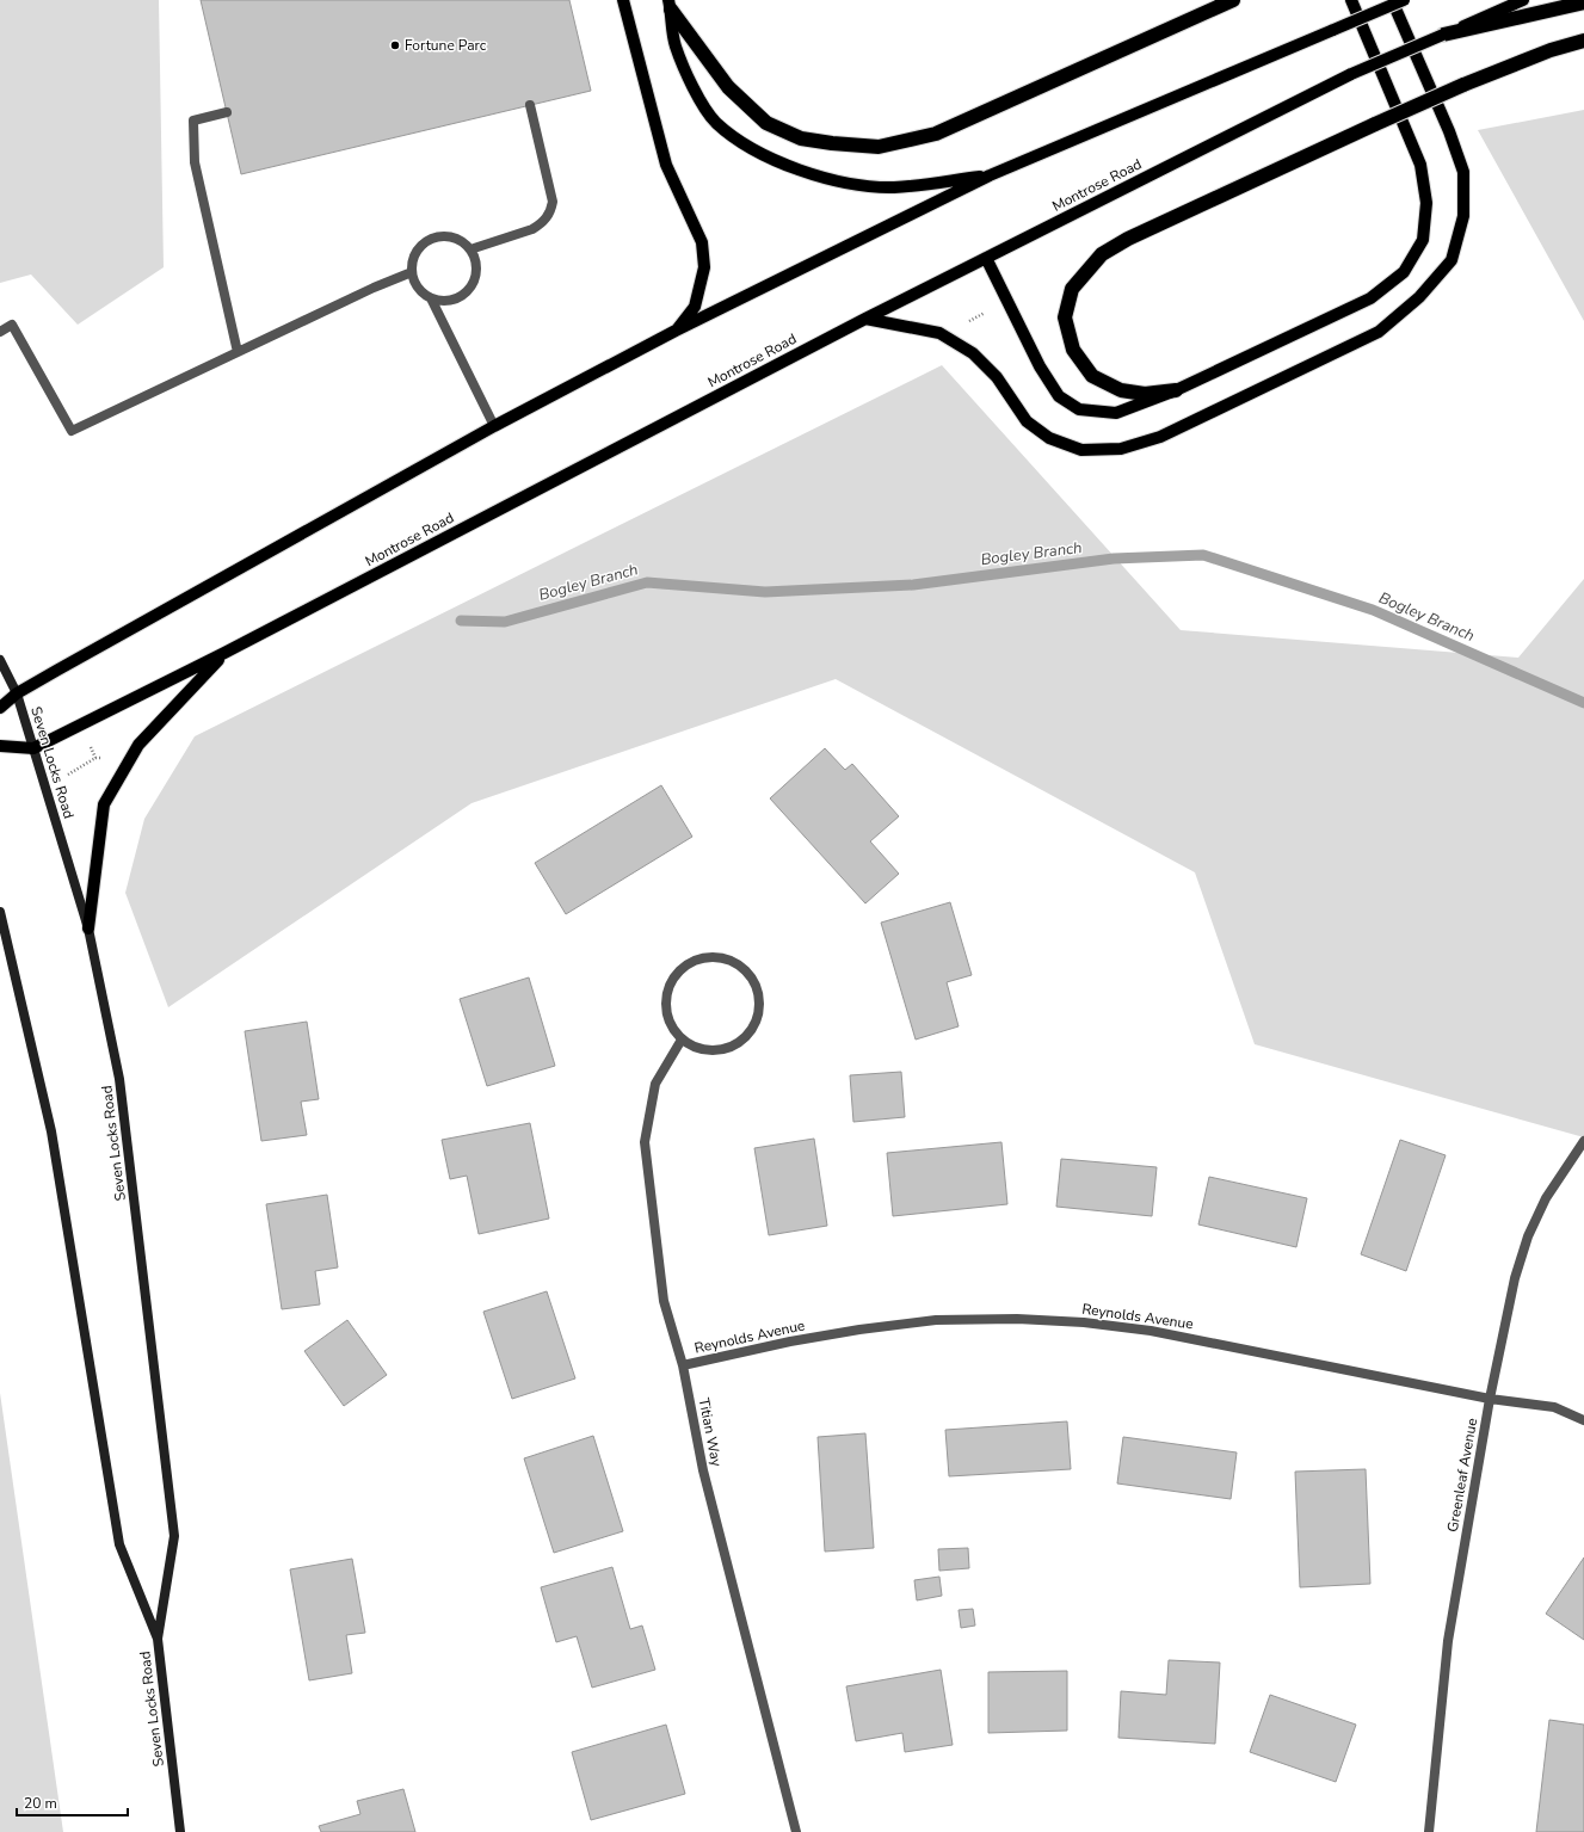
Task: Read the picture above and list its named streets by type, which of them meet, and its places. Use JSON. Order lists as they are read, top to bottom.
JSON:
{
  "streets": {
    "main road": ["Montrose Road", "Seven Locks Road"],
    "street": ["Reynolds Avenue", "Titian Way", "Greenleaf Avenue"]
  },
  "crossings": [
    ["Montrose Road", "Seven Locks Road"],
    ["Reynolds Avenue", "Titian Way"],
    ["Reynolds Avenue", "Greenleaf Avenue"]
  ],
  "water": ["Bogley Branch"],
  "places": ["Fortune Parc"],
  "scale_bar": "20 m"
}
